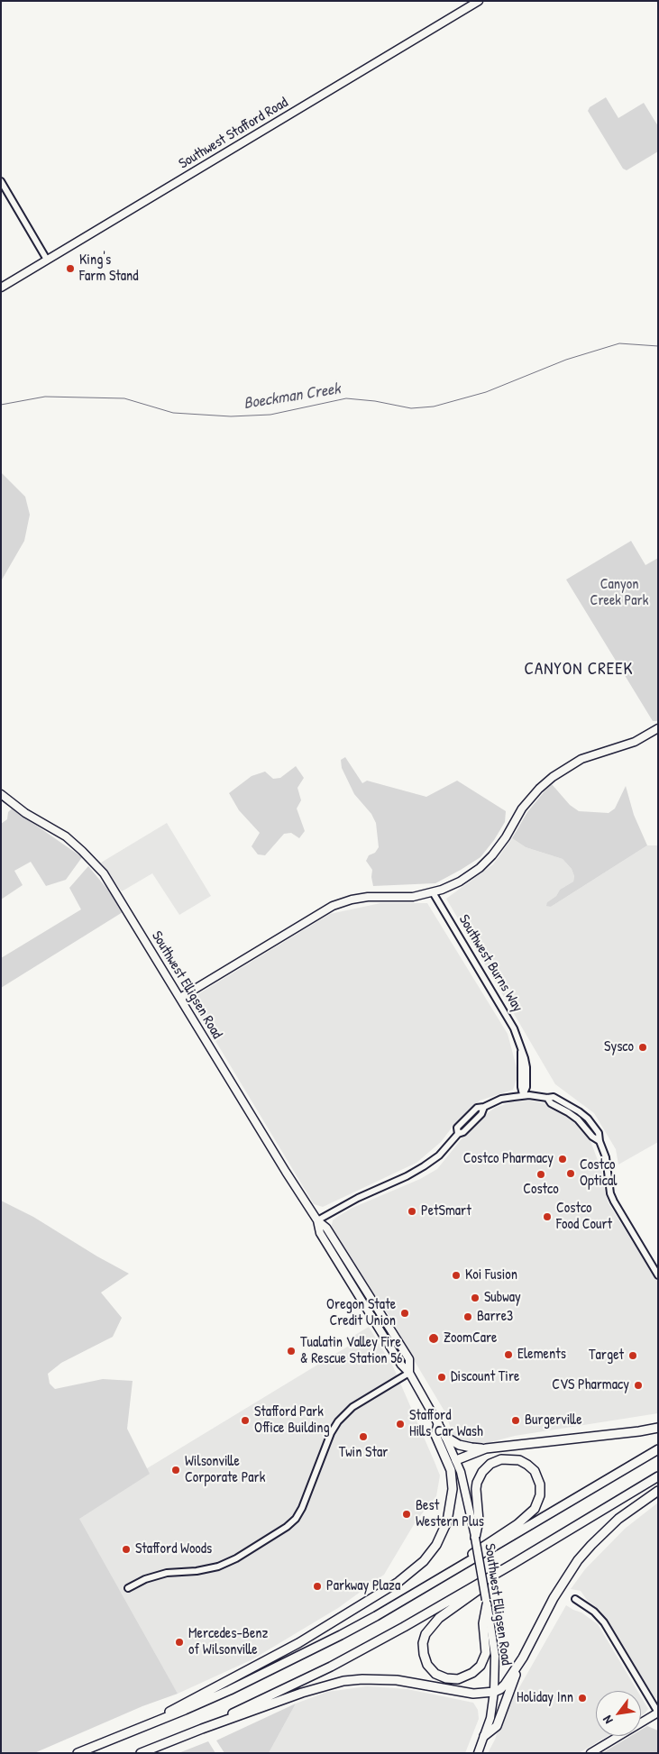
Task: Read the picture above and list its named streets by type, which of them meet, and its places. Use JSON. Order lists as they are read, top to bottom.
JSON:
{
  "streets": {
    "main road": ["Southwest Stafford Road", "Southwest Elligsen Road"],
    "street": ["Southwest Burns Way"]
  },
  "districts": ["CANYON CREEK"],
  "water": ["Boeckman Creek"],
  "parks": ["Canyon Creek Park"],
  "places": [
    "King's Farm Stand",
    "Sysco",
    "Costco Pharmacy",
    "Costco Optical",
    "Costco",
    "PetSmart",
    "Costco Food Court",
    "Koi Fusion",
    "Subway",
    "Oregon State Credit Union",
    "Barre3",
    "ZoomCare",
    "Tualatin Valley Fire & Rescue Station 56",
    "Elements",
    "Target",
    "Discount Tire",
    "CVS Pharmacy",
    "Stafford Park Office Building",
    "Burgerville",
    "Stafford Hills Car Wash",
    "Twin Star",
    "Wilsonville Corporate Park",
    "Best Western Plus",
    "Stafford Woods",
    "Parkway Plaza",
    "Mercedes-Benz of Wilsonville",
    "Holiday Inn"
  ],
  "north": "bottom left"
}
